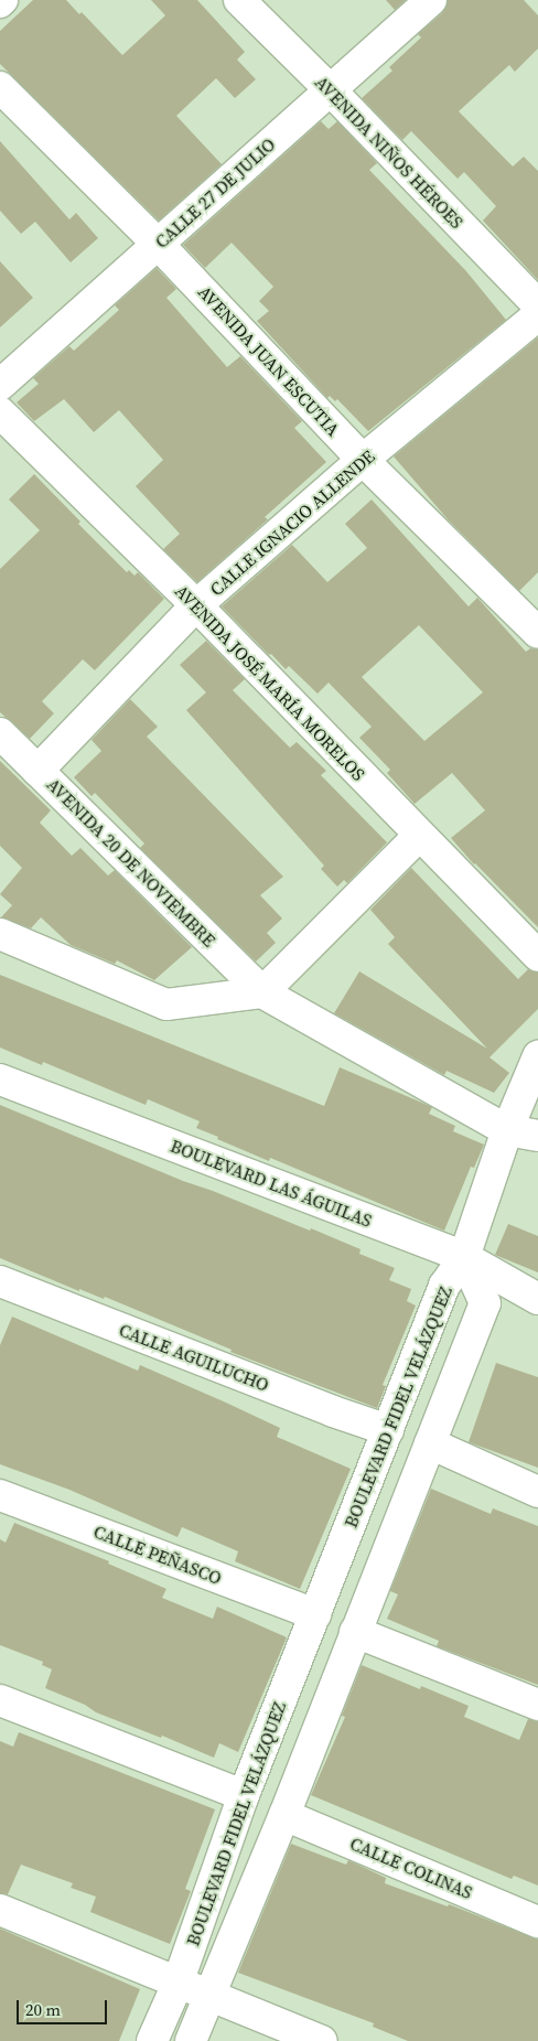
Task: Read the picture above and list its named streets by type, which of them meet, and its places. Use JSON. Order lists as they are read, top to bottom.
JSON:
{
  "streets": {
    "street": [
      "AVENIDA NIÑOS HÉROES",
      "CALLE 27 DE JULIO",
      "AVENIDA JUAN ESCUTIA",
      "CALLE IGNACIO ALLENDE",
      "AVENIDA JOSÉ MARÍA MORELOS",
      "AVENIDA 20 DE NOVIEMBRE",
      "BOULEVARD LAS ÁGUILAS",
      "CALLE AGUILUCHO",
      "BOULEVARD FIDEL VELÁZQUEZ",
      "CALLE PEÑASCO",
      "CALLE COLINAS"
    ]
  },
  "crossings": [
    ["AVENIDA NIÑOS HÉROES", "CALLE 27 DE JULIO"],
    ["CALLE 27 DE JULIO", "AVENIDA JUAN ESCUTIA"],
    ["AVENIDA JUAN ESCUTIA", "CALLE IGNACIO ALLENDE"],
    ["CALLE IGNACIO ALLENDE", "AVENIDA JOSÉ MARÍA MORELOS"],
    ["CALLE IGNACIO ALLENDE", "AVENIDA 20 DE NOVIEMBRE"],
    ["BOULEVARD LAS ÁGUILAS", "BOULEVARD FIDEL VELÁZQUEZ"],
    ["CALLE AGUILUCHO", "BOULEVARD FIDEL VELÁZQUEZ"],
    ["BOULEVARD FIDEL VELÁZQUEZ", "CALLE PEÑASCO"],
    ["BOULEVARD FIDEL VELÁZQUEZ", "CALLE COLINAS"]
  ],
  "scale_bar": "20 m"
}
